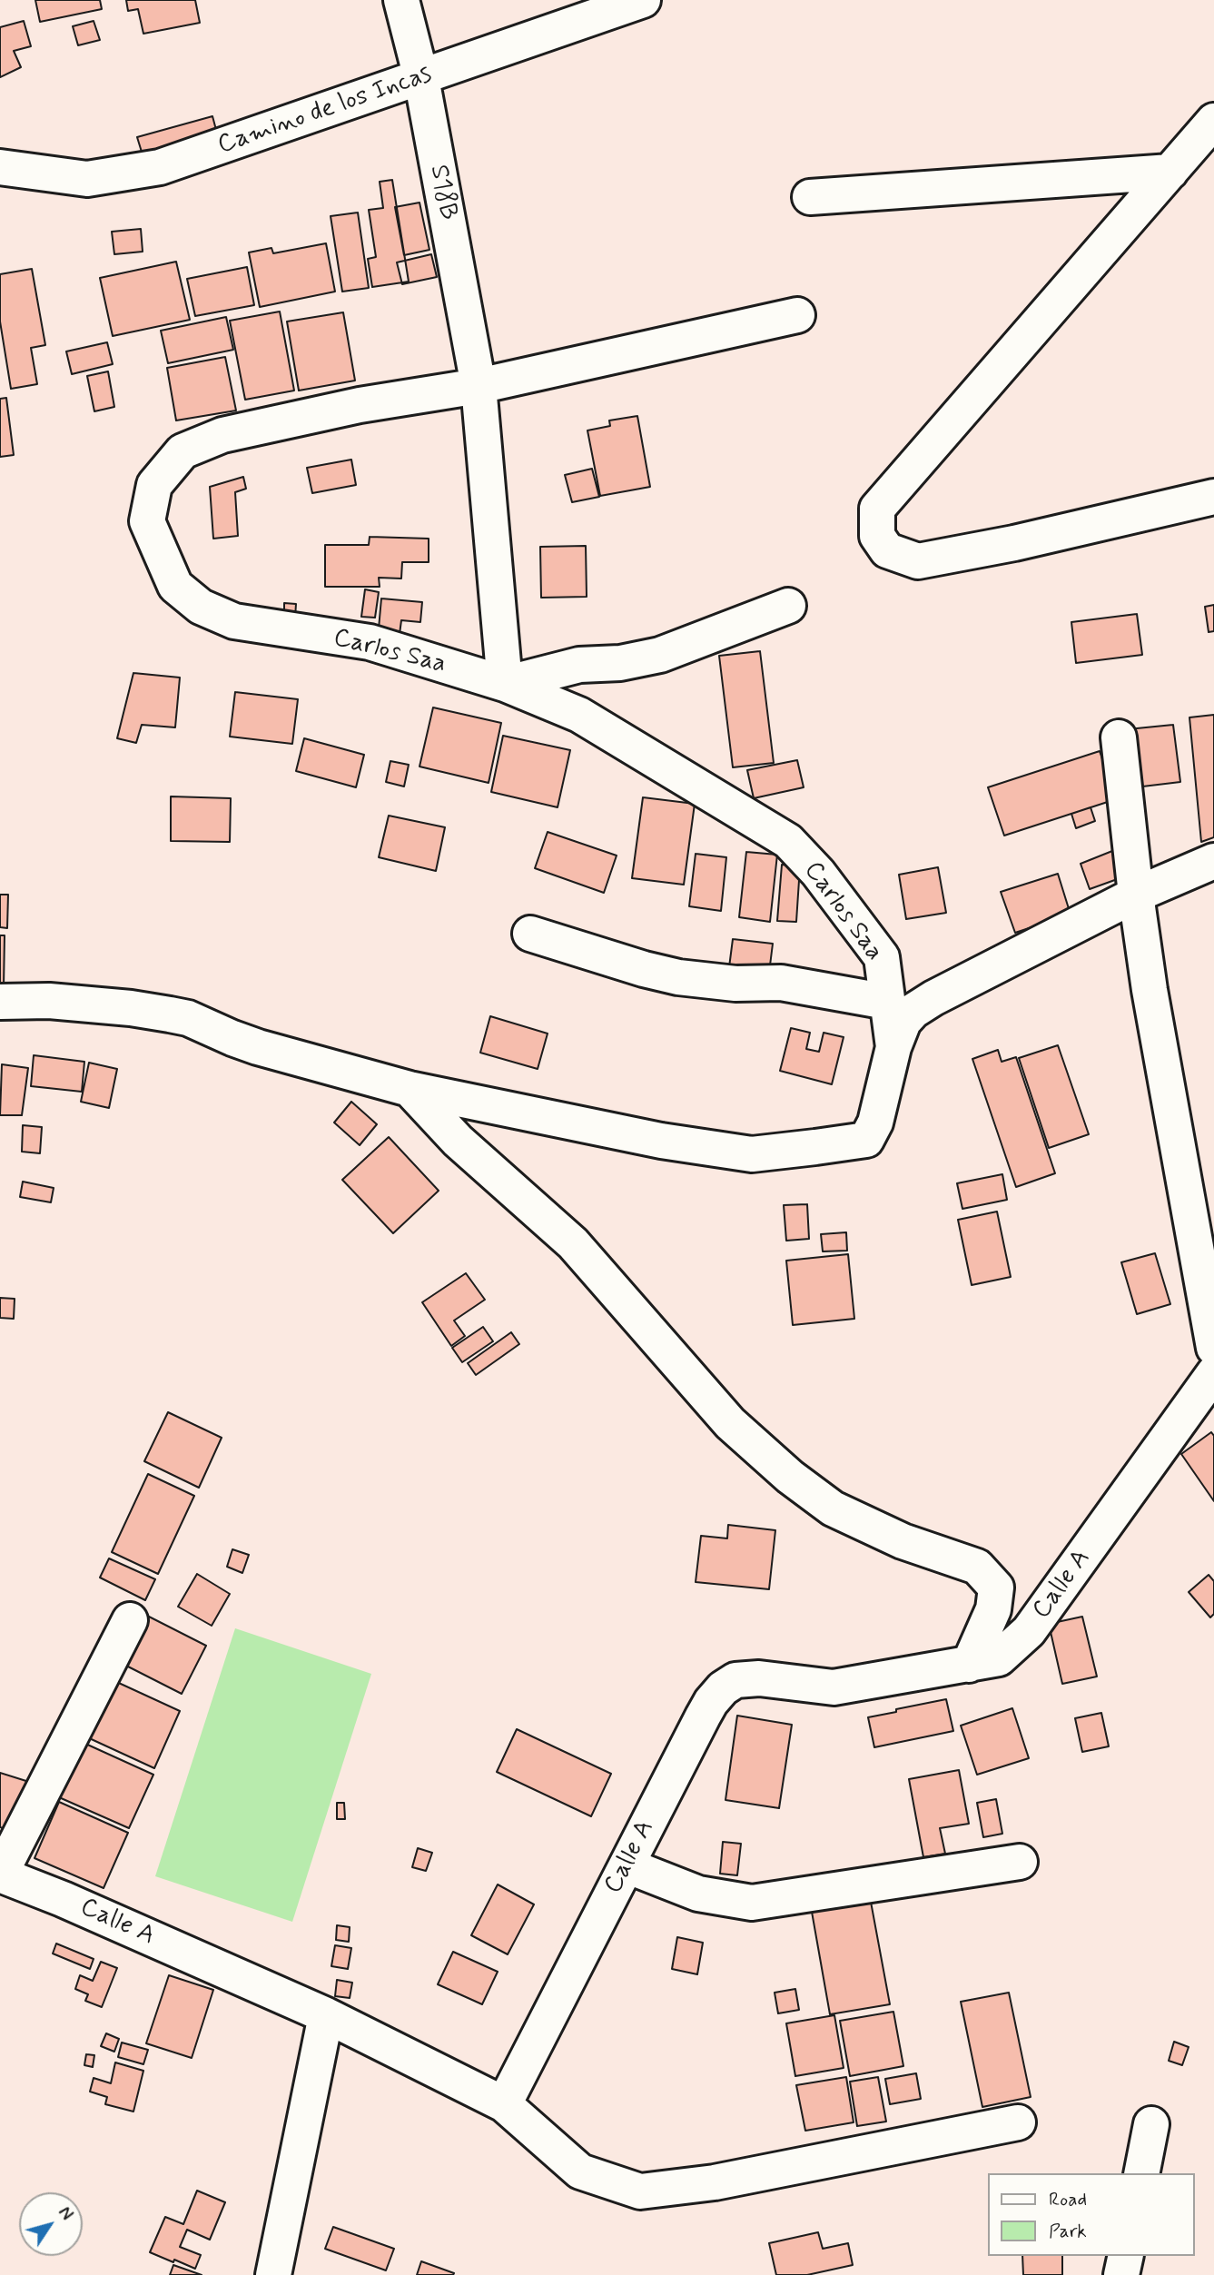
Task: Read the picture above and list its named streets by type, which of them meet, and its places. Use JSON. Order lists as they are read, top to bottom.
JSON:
{
  "streets": {
    "street": [
      "Camino de los Incas",
      "S18B",
      "Carlos Saa",
      "Calle A"
    ]
  },
  "crossings": [
    ["Camino de los Incas", "S18B"],
    ["S18B", "Carlos Saa"]
  ],
  "legend": ["Road", "Park"],
  "north": "top right"
}
